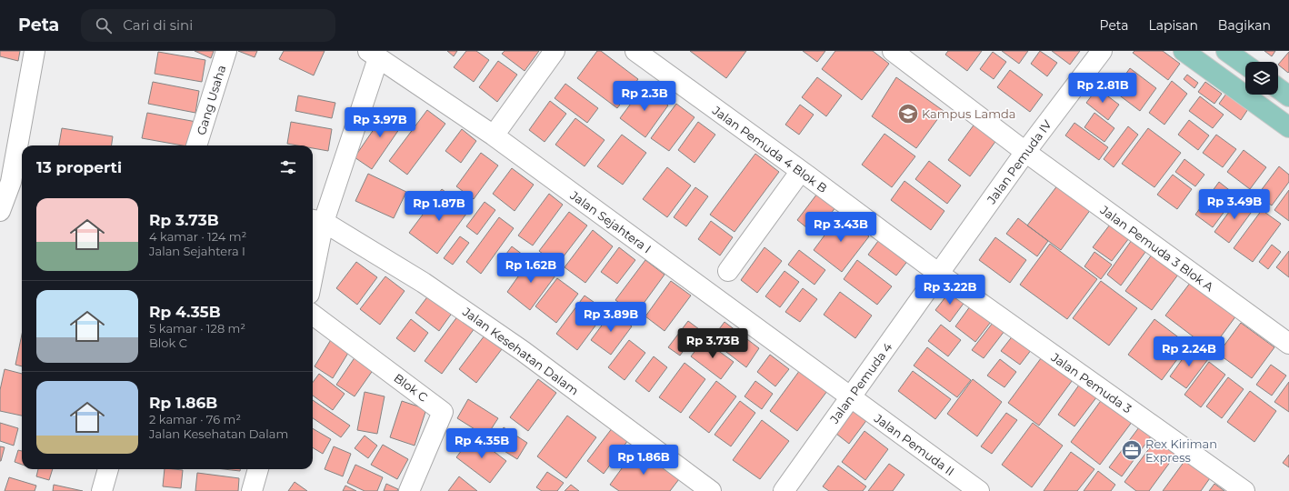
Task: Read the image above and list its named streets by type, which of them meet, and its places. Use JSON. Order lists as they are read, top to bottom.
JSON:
{
  "streets": {
    "street": [
      "Gang Usaha",
      "Jalan Pemuda 4 Blok B",
      "Jalan Pemuda IV",
      "Jalan Sejahtera I",
      "Jalan Pemuda 3 Blok A",
      "Jalan Kesehatan Dalam",
      "Jalan Pemuda 4",
      "Jalan Pemuda 3",
      "Blok C",
      "Jalan Pemuda II"
    ]
  },
  "crossings": [
    ["Jalan Pemuda 4 Blok B", "Jalan Pemuda IV"],
    ["Jalan Pemuda 4 Blok B", "Jalan Pemuda 4"],
    ["Jalan Pemuda 4 Blok B", "Jalan Pemuda 3"],
    ["Jalan Pemuda IV", "Jalan Pemuda 3 Blok A"],
    ["Jalan Pemuda IV", "Jalan Pemuda 4"],
    ["Jalan Pemuda IV", "Jalan Pemuda 3"],
    ["Jalan Sejahtera I", "Jalan Pemuda 4"],
    ["Jalan Sejahtera I", "Jalan Pemuda II"],
    ["Jalan Pemuda 4", "Jalan Pemuda 3"],
    ["Jalan Pemuda 4", "Jalan Pemuda II"]
  ],
  "places": {
    "school or university": ["Kampus Lamda"],
    "office": ["Rex Kiriman Express"]
  },
  "page": {
    "header": "Peta",
    "search": "Cari di sini",
    "nav": ["Peta", "Lapisan", "Bagikan"],
    "price": [
      "Rp 2.81B",
      "Rp 2.3B",
      "Rp 3.97B",
      "Rp 3.49B",
      "Rp 1.87B",
      "Rp 3.43B",
      "Rp 1.62B",
      "Rp 3.22B",
      "Rp 3.89B",
      "Rp 3.73B",
      "Rp 2.24B",
      "Rp 4.35B",
      "Rp 1.86B"
    ],
    "heading": "13 properti",
    "list": [
      {
        "name": "Rp 3.73B",
        "note": "4 kamar · 124 m² · Jalan Sejahtera I"
      },
      {
        "name": "Rp 4.35B",
        "note": "5 kamar · 128 m² · Blok C"
      },
      {
        "name": "Rp 1.86B",
        "note": "2 kamar · 76 m² · Jalan Kesehatan Dalam"
      }
    ]
  }
}
